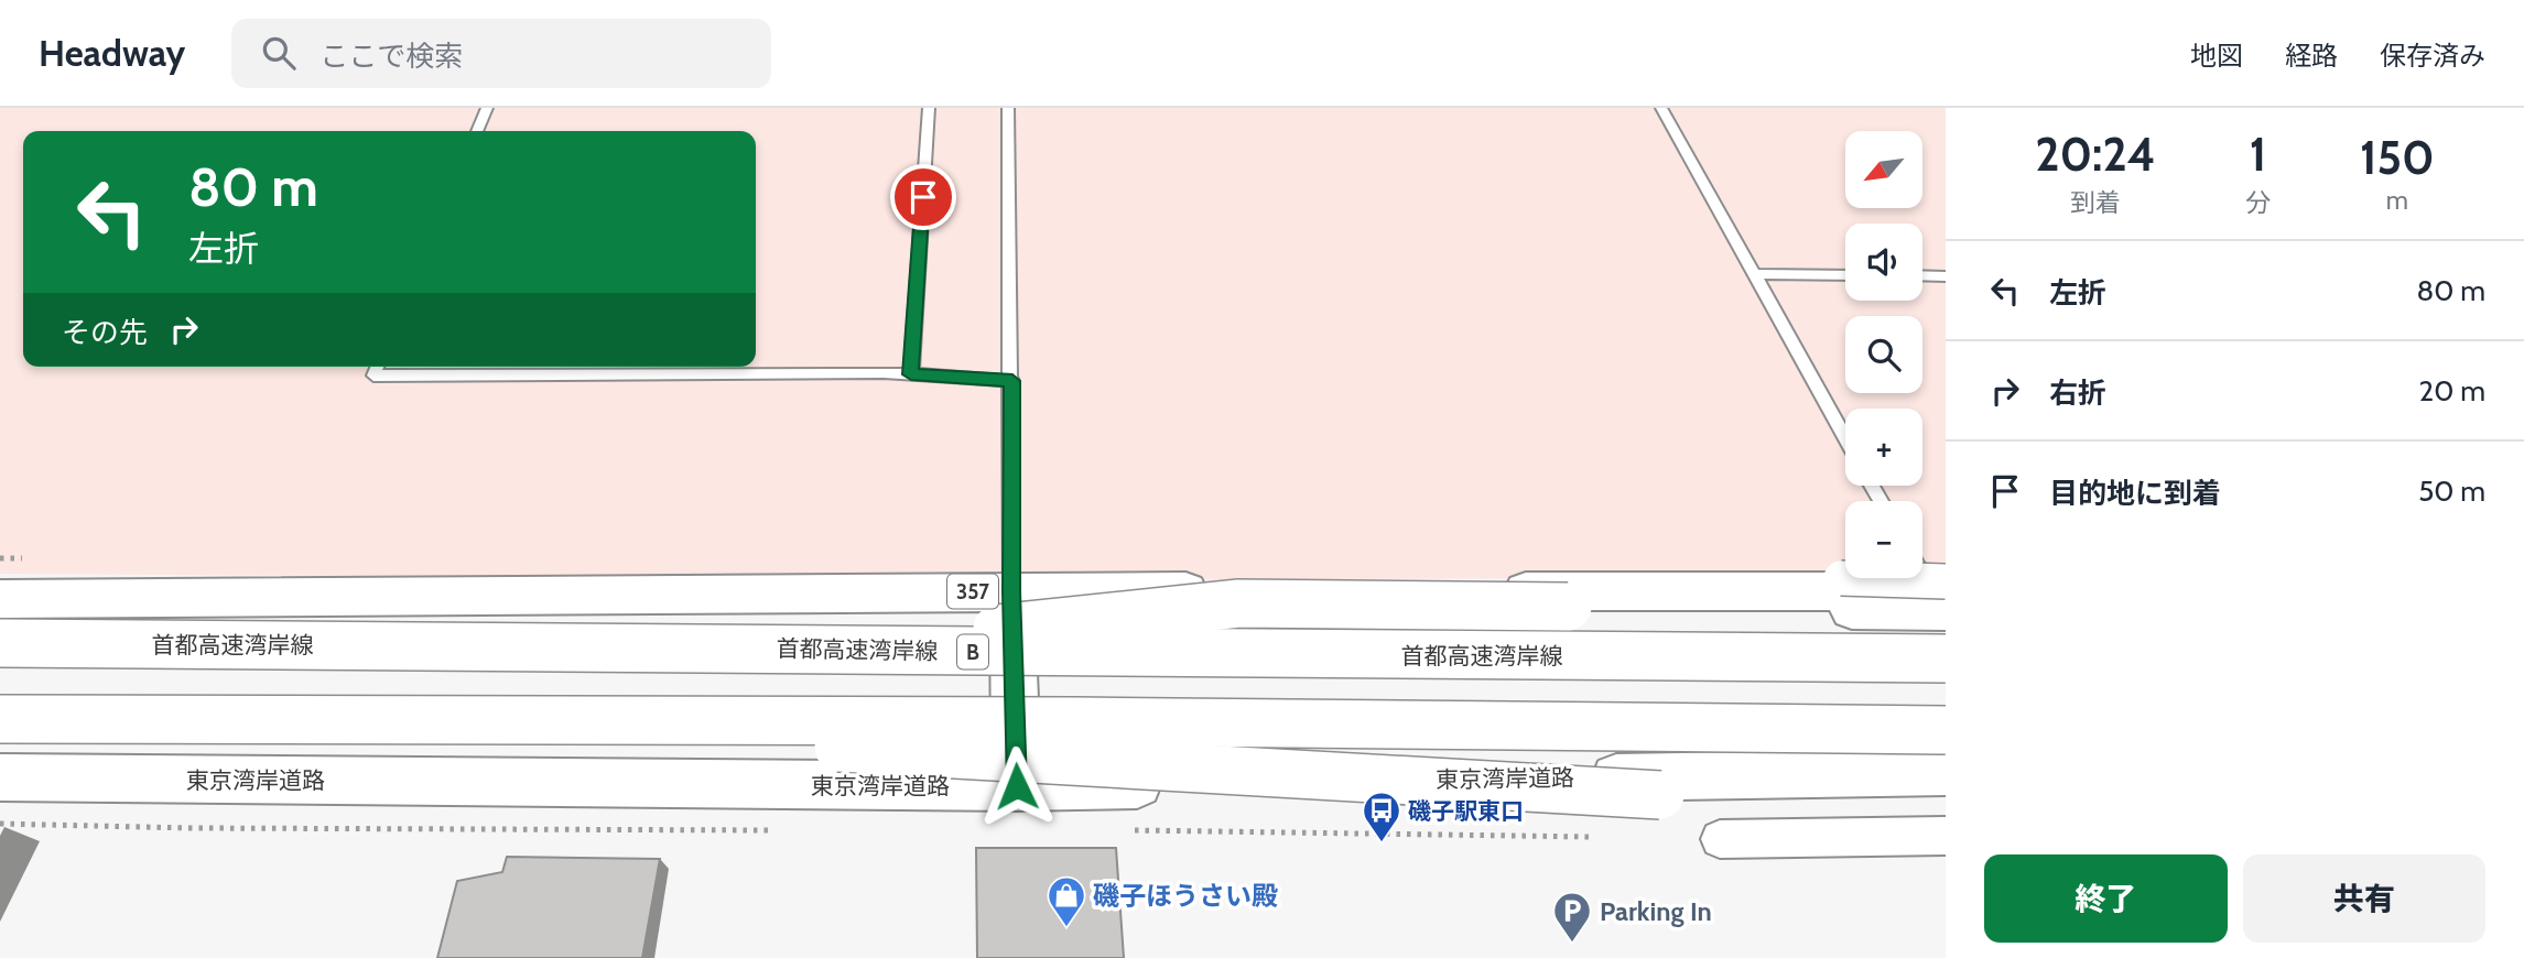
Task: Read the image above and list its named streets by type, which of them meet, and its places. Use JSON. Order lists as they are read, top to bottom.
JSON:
{
  "streets": {
    "highway": [
      "357",
      "首都高速湾岸線",
      "B",
      "東京湾岸道路"
    ]
  },
  "crossings": [
    ["357", "東京湾岸道路"]
  ],
  "places": {
    "bus stop": ["磯子駅東口"],
    "shop": ["磯子ほうさい殿"],
    "parking": ["Parking In"]
  },
  "north": "bottom left",
  "page": {
    "header": "Headway",
    "search": "ここで検索",
    "nav": ["地図", "経路", "保存済み"],
    "eta": [
      "20:24",
      "到着",
      "1",
      "分",
      "150",
      "m"
    ],
    "map_buttons": ["+", "−"],
    "turn": ["80 m", "左折"],
    "list": [
      {
        "name": "左折",
        "value": "80 m"
      },
      {
        "name": "右折",
        "value": "20 m"
      },
      {
        "name": "目的地に到着",
        "value": "50 m"
      }
    ],
    "then": "その先",
    "buttons": ["終了", "共有"]
  }
}
